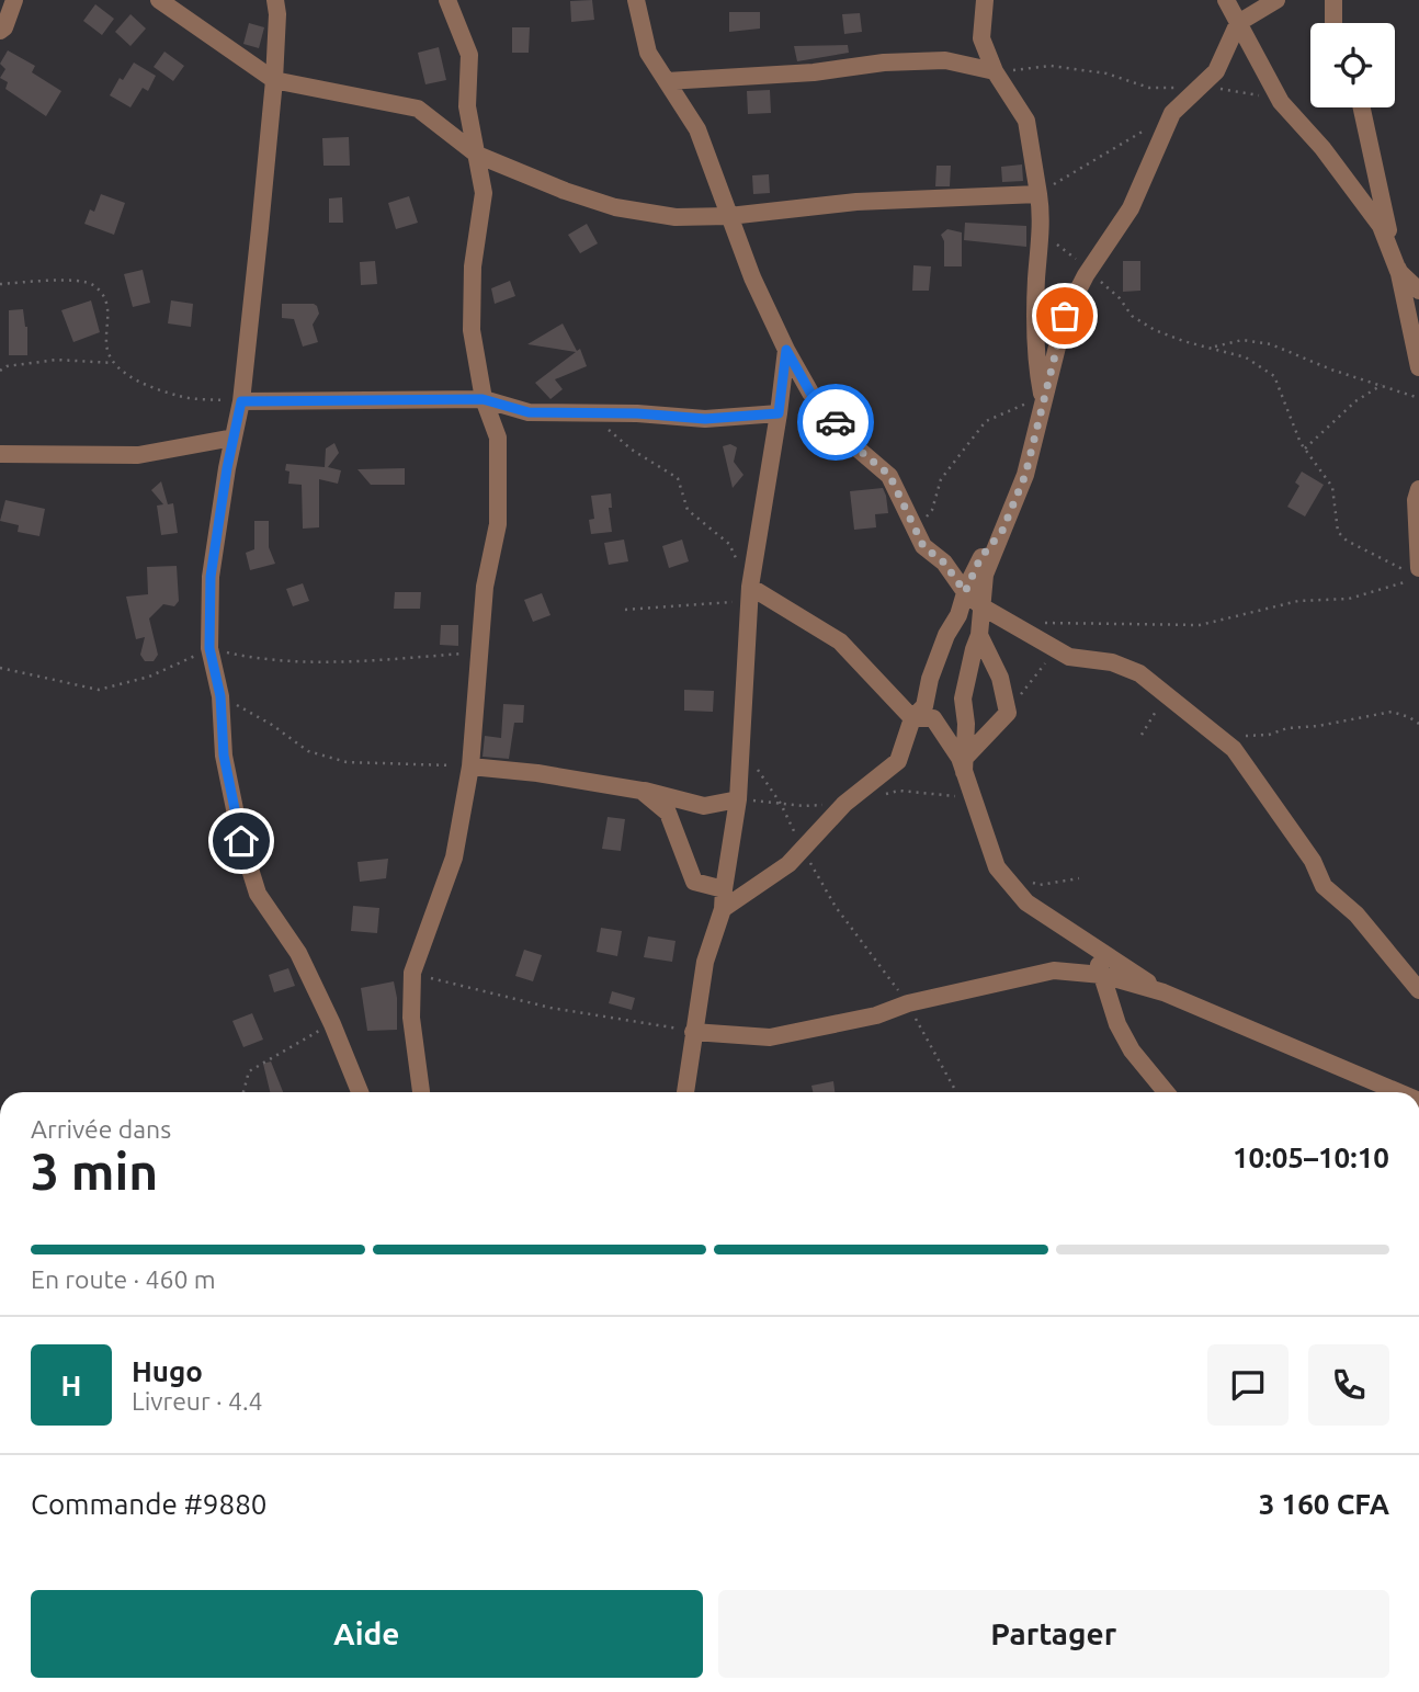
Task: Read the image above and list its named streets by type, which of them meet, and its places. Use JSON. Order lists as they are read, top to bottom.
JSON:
{
  "page": {
    "heading": ["3 min", "Arrivée dans", "10:05–10:10"],
    "panel": [
      "Hugo",
      "Livreur · 4.4",
      "Commande #9880",
      "3 160 CFA"
    ],
    "bar": "En route · 460 m",
    "round": "H",
    "buttons": ["Aide", "Partager"]
  }
}
